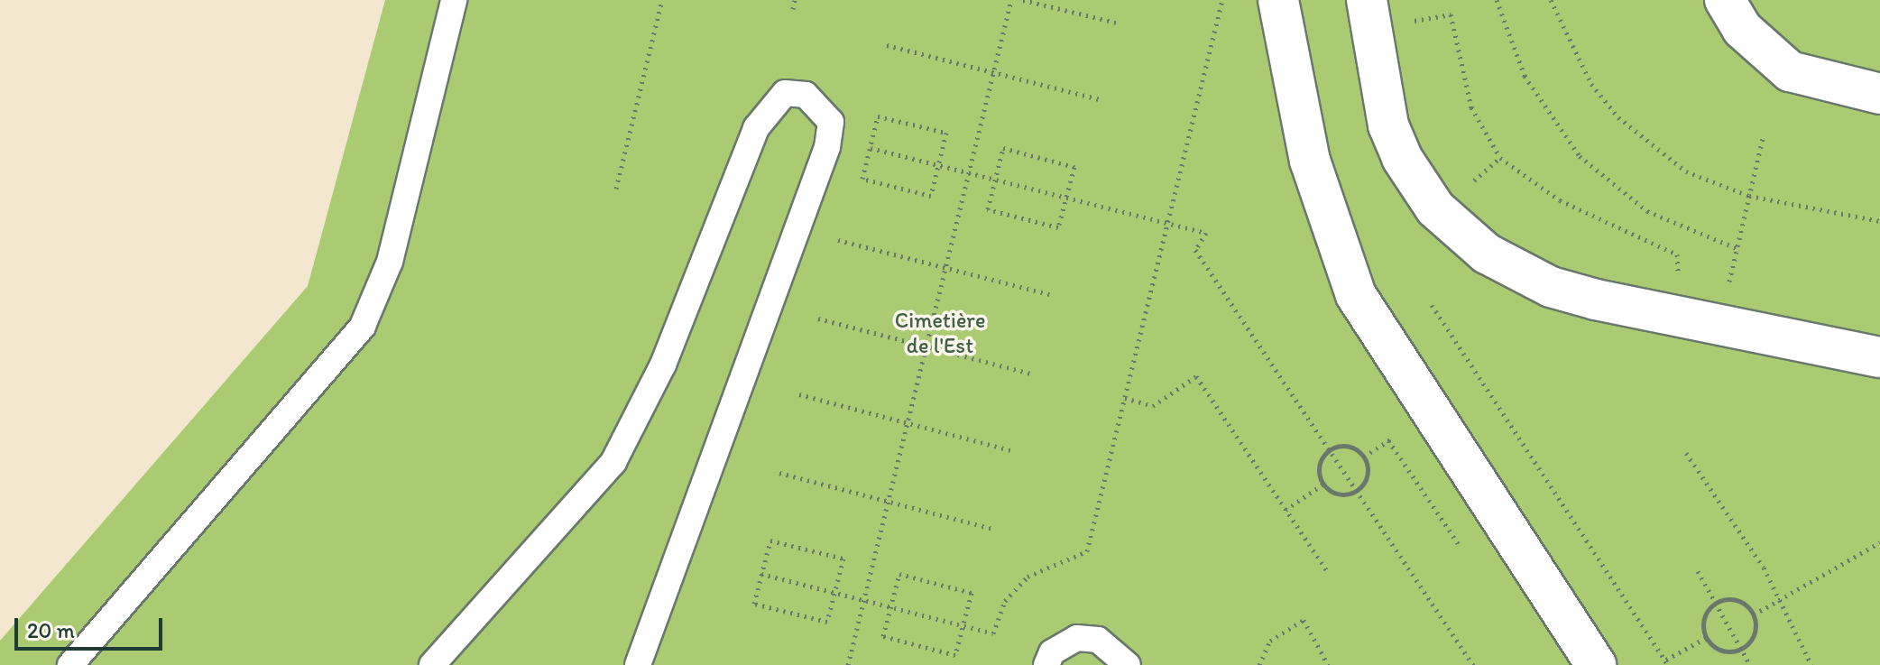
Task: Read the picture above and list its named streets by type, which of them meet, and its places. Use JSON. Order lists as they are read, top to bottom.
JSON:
{
  "parks": ["Cimetière de l'Est"],
  "scale_bar": "20 m"
}
